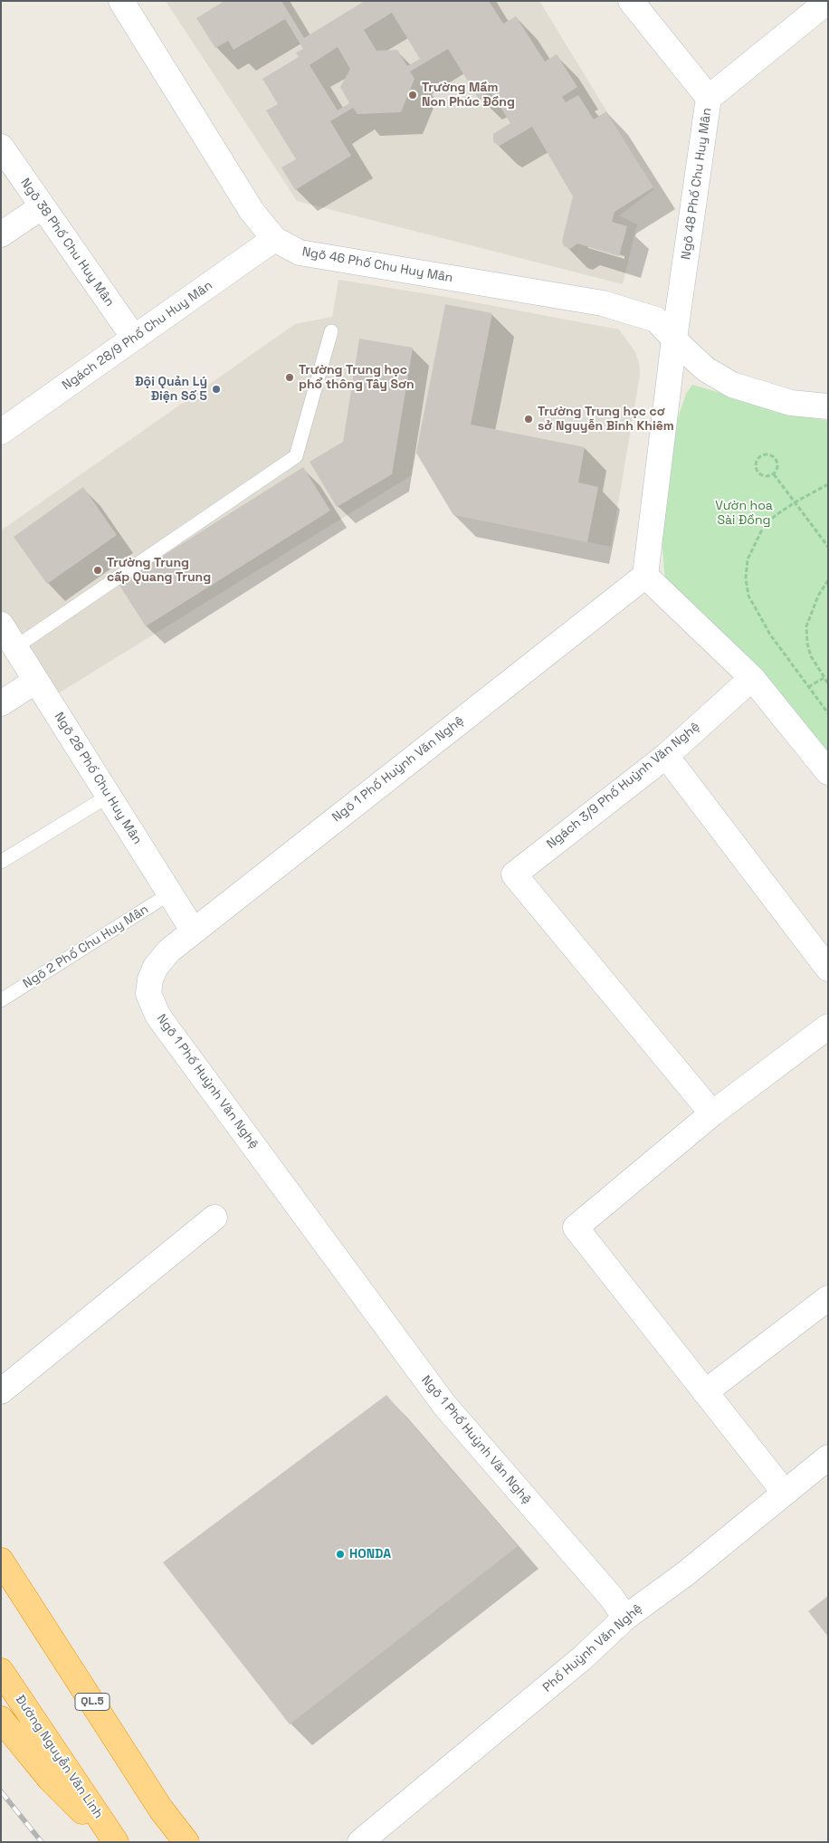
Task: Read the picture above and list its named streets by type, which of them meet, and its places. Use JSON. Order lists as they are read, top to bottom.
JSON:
{
  "streets": {
    "highway": ["QL.5", "Đường Nguyễn Văn Linh"],
    "street": [
      "Ngõ 48 Phố Chu Huy Mân",
      "Ngõ 38 Phố Chu Huy Mân",
      "Ngõ 46 Phố Chu Huy Mân",
      "Ngách 28/9 Phố Chu Huy Mân",
      "Ngõ 1 Phố Huỳnh Văn Nghệ",
      "Ngõ 28 Phố Chu Huy Mân",
      "Ngách 3/9 Phố Huỳnh Văn Nghệ",
      "Phố Huỳnh Văn Nghệ"
    ],
    "lane": ["Ngõ 2 Phố Chu Huy Mân"]
  },
  "crossings": [
    ["Ngõ 48 Phố Chu Huy Mân", "Ngõ 46 Phố Chu Huy Mân"],
    ["Ngõ 48 Phố Chu Huy Mân", "Ngõ 1 Phố Huỳnh Văn Nghệ"],
    ["Ngõ 38 Phố Chu Huy Mân", "Ngách 28/9 Phố Chu Huy Mân"],
    ["Ngõ 46 Phố Chu Huy Mân", "Ngách 28/9 Phố Chu Huy Mân"],
    ["Ngõ 1 Phố Huỳnh Văn Nghệ", "Ngõ 28 Phố Chu Huy Mân"],
    ["Ngõ 1 Phố Huỳnh Văn Nghệ", "Phố Huỳnh Văn Nghệ"],
    ["Ngõ 28 Phố Chu Huy Mân", "Ngõ 2 Phố Chu Huy Mân"]
  ],
  "parks": ["Vườn hoa Sài Đồng"],
  "places": [
    "Trường Mầm Non Phúc Đồng",
    "Trường Trung học phổ thông Tây Sơn",
    "Đội Quản Lý Điện Số 5",
    "Trường Trung học cơ sở Nguyễn Bỉnh Khiêm",
    "Trường Trung cấp Quang Trung",
    "HONDA"
  ]
}
